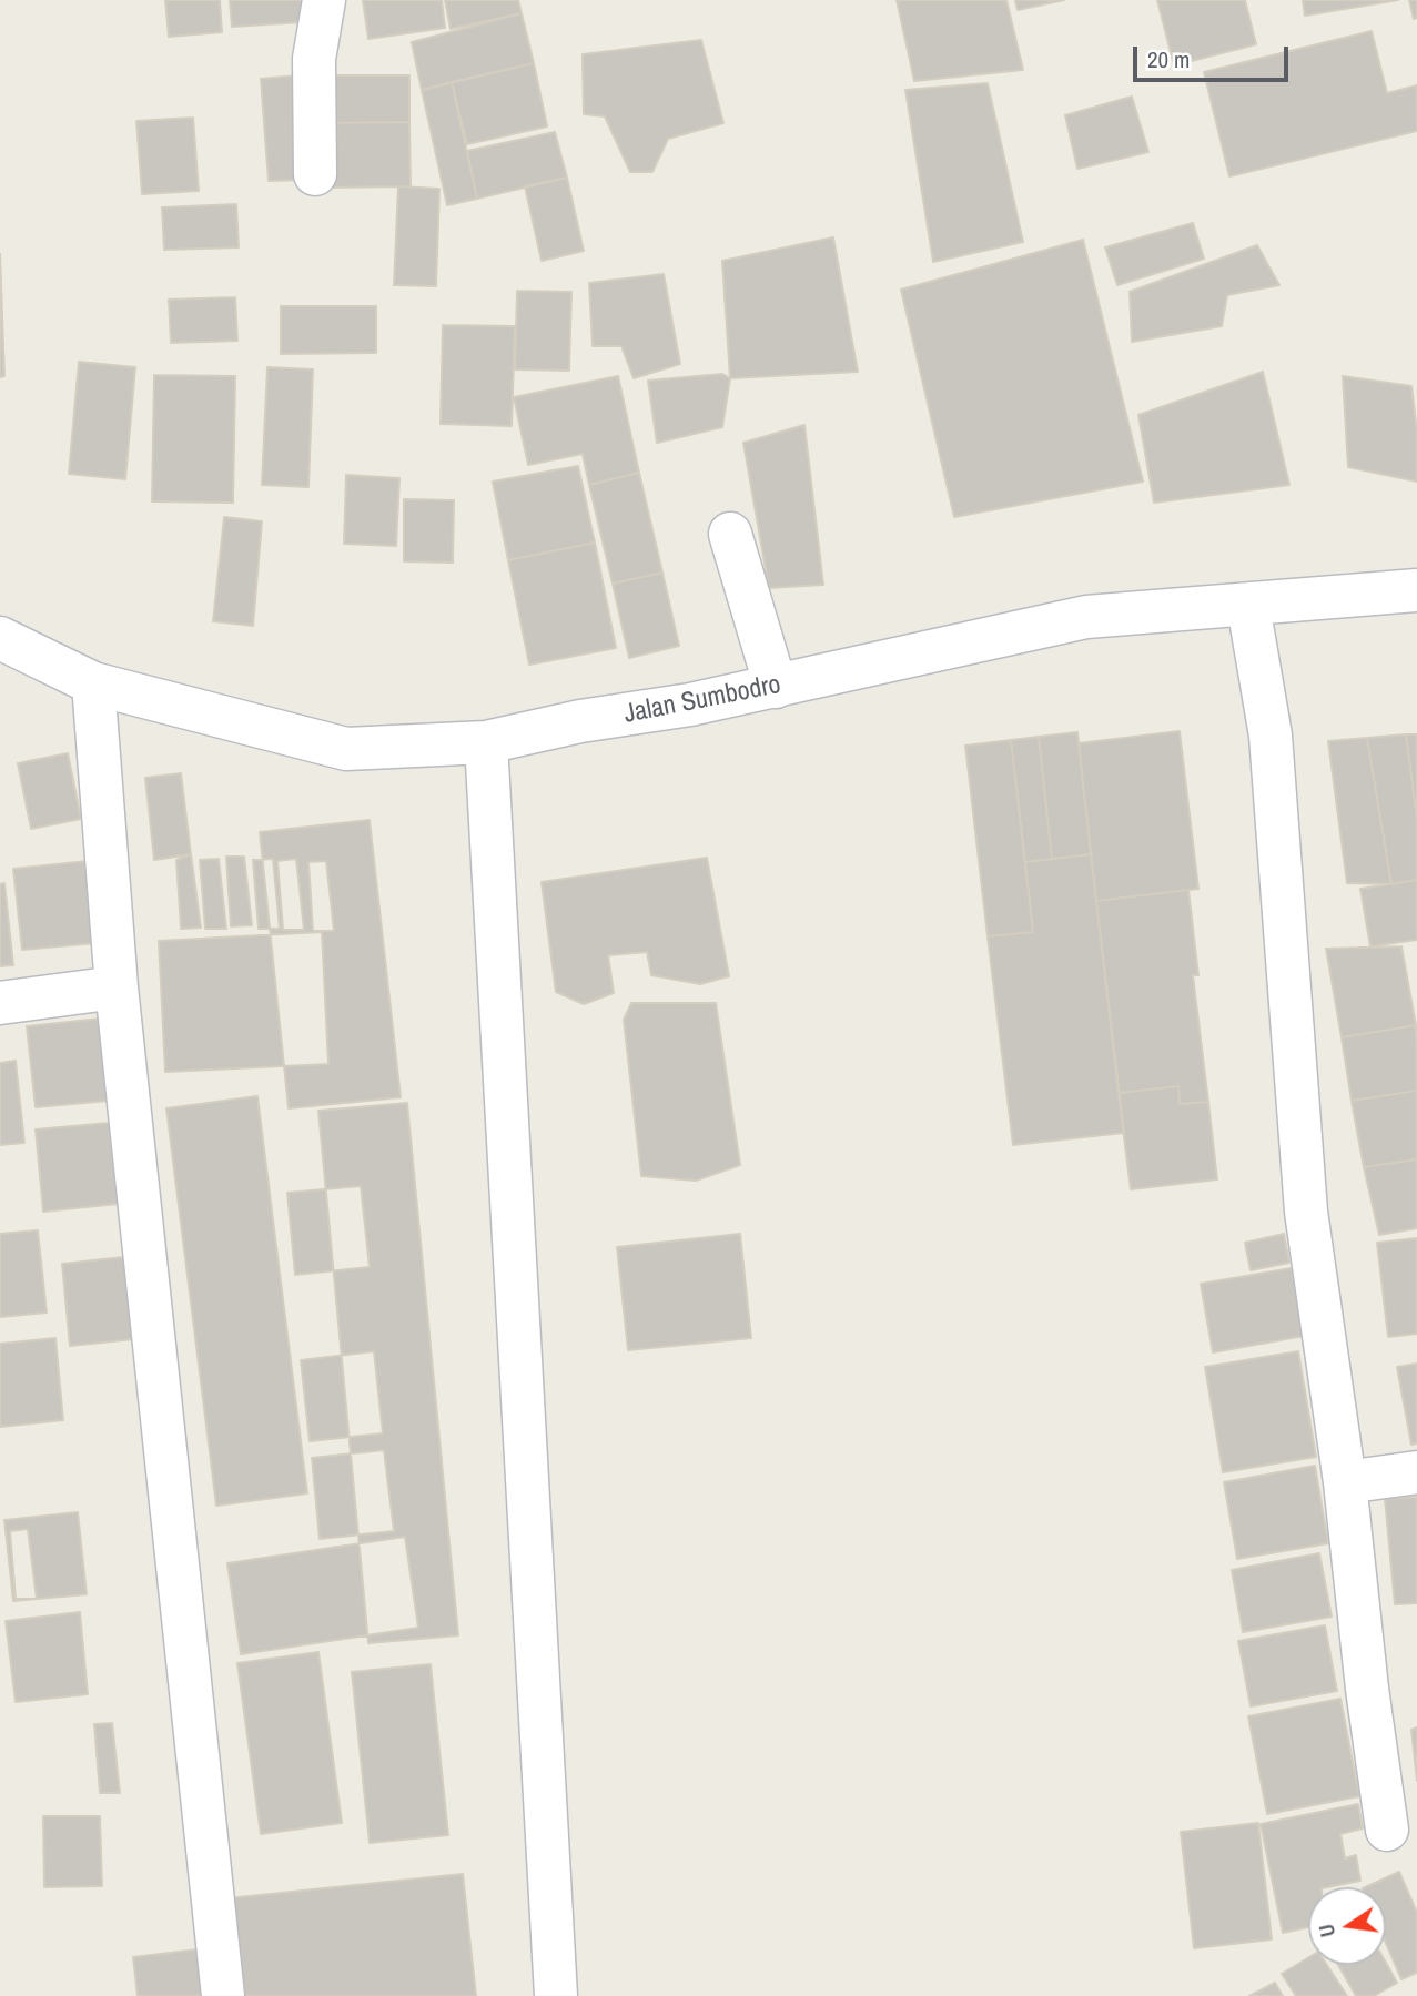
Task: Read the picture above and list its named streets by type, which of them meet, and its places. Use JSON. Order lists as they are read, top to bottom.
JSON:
{
  "streets": {
    "street": ["Jalan Sumbodro"]
  },
  "scale_bar": "20 m",
  "north": "left"
}
